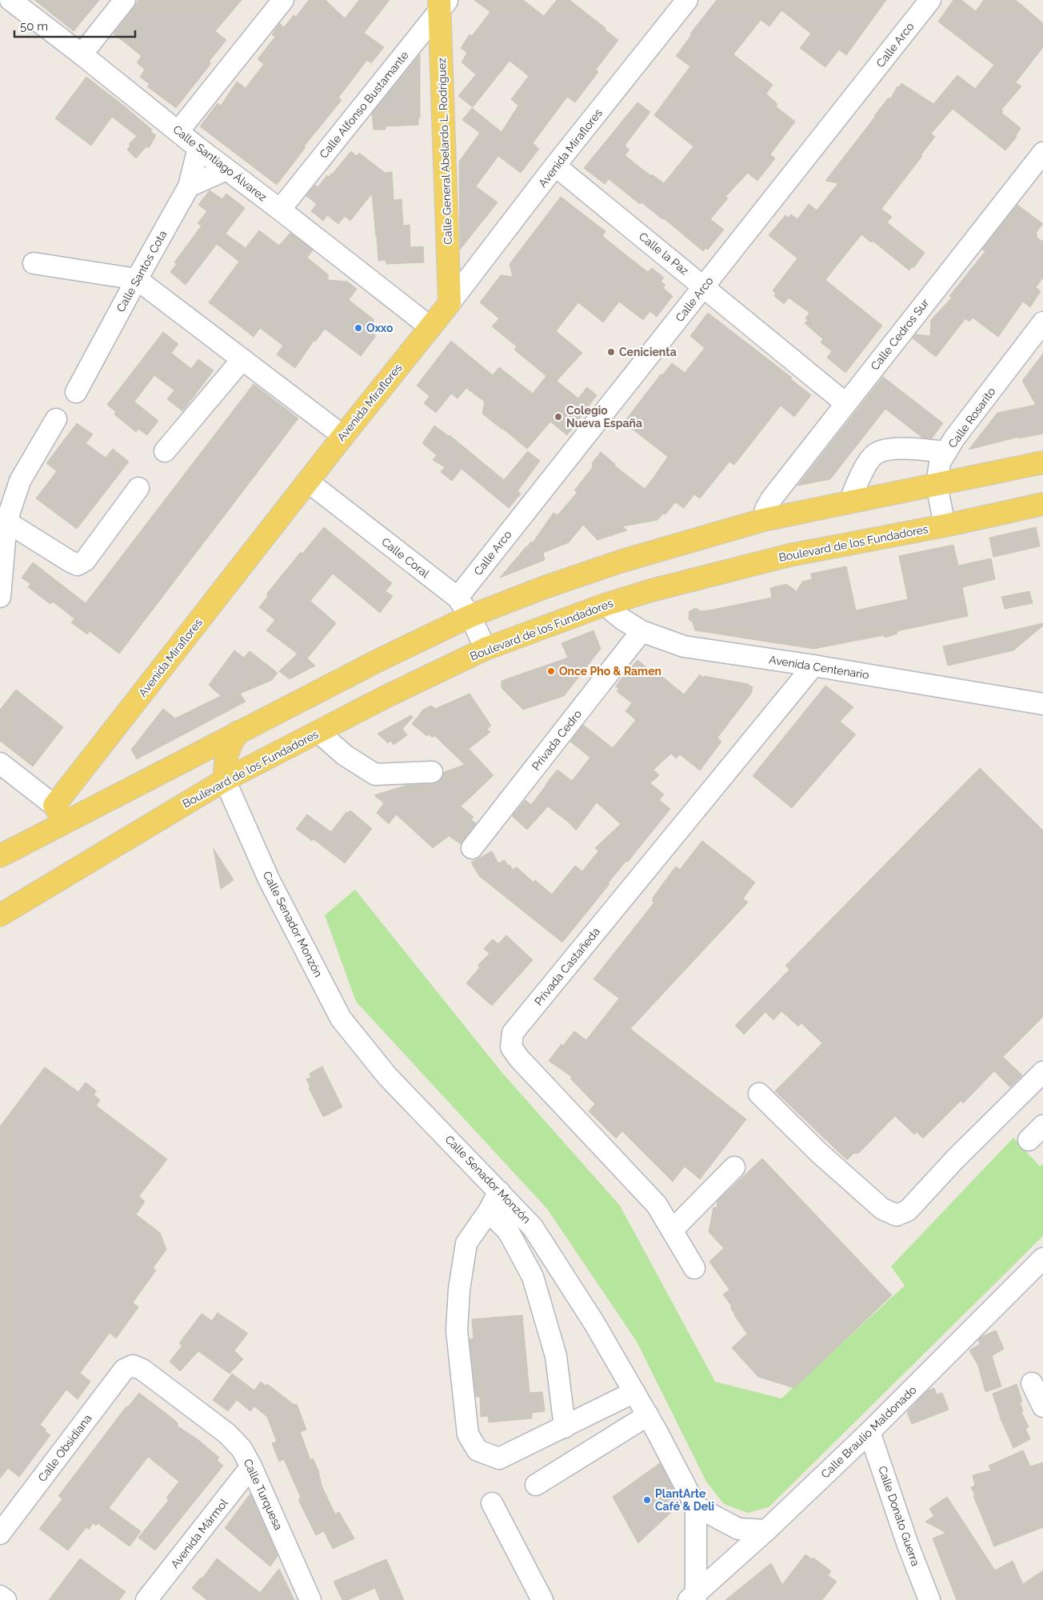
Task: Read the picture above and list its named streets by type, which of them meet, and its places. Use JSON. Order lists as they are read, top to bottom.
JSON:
{
  "streets": {
    "main road": ["Avenida Miraflores", "Calle General Abelardo L. Rodríguez", "Boulevard de los Fundadores"],
    "street": [
      "Calle Arco",
      "Calle Alfonso Bustamante",
      "Calle Santiago Álvarez",
      "Calle la Paz",
      "Calle Santos Cota",
      "Calle Cedros Sur",
      "Calle Rosarito",
      "Calle Coral",
      "Avenida Centenario",
      "Privada Cedro",
      "Calle Senador Monzón",
      "Privada Castañeda",
      "Calle Braulio Maldonado",
      "Calle Obsidiana",
      "Calle Turquesa",
      "Calle Donato Guerra",
      "Avenida Mármol"
    ]
  },
  "crossings": [
    ["Calle Arco", "Calle la Paz"],
    ["Calle Arco", "Calle Coral"],
    ["Calle Alfonso Bustamante", "Calle General Abelardo L. Rodríguez"],
    ["Calle Alfonso Bustamante", "Calle Santiago Álvarez"],
    ["Avenida Miraflores", "Calle General Abelardo L. Rodríguez"],
    ["Avenida Miraflores", "Calle Santiago Álvarez"],
    ["Avenida Miraflores", "Calle la Paz"],
    ["Avenida Miraflores", "Calle Coral"],
    ["Calle Santiago Álvarez", "Calle Santos Cota"],
    ["Calle la Paz", "Calle Cedros Sur"],
    ["Calle Rosarito", "Boulevard de los Fundadores"],
    ["Boulevard de los Fundadores", "Calle Coral"],
    ["Boulevard de los Fundadores", "Avenida Centenario"],
    ["Boulevard de los Fundadores", "Calle Senador Monzón"],
    ["Avenida Centenario", "Privada Cedro"],
    ["Avenida Centenario", "Privada Castañeda"],
    ["Calle Senador Monzón", "Calle Braulio Maldonado"],
    ["Calle Braulio Maldonado", "Calle Donato Guerra"],
    ["Calle Obsidiana", "Calle Turquesa"],
    ["Calle Turquesa", "Avenida Mármol"]
  ],
  "places": [
    "Oxxo",
    "Cenicienta",
    "Colegio Nueva España",
    "Once Pho & Ramen",
    "PlantArte Café & Deli"
  ],
  "scale_bar": "50 m"
}
